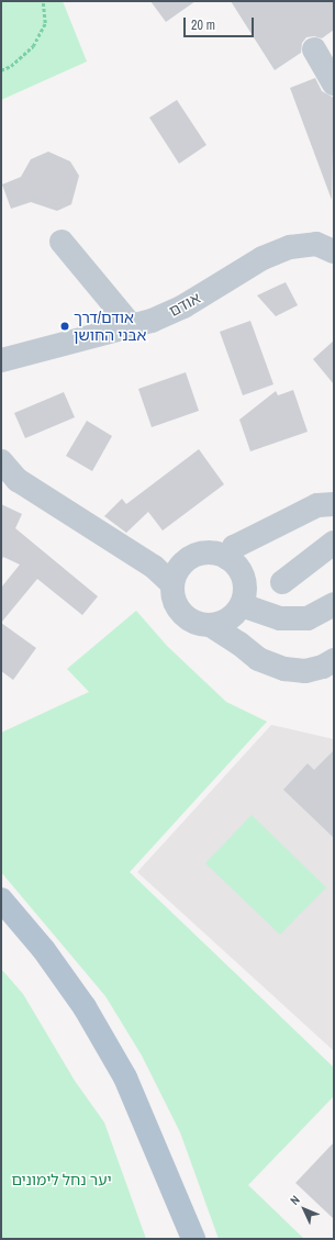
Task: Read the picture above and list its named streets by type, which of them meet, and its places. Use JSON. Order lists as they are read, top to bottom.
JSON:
{
  "streets": {
    "street": ["אודם"]
  },
  "parks": ["יער נחל לימונים"],
  "places": ["אודם/דרך אבני החושן"],
  "scale_bar": "20 m",
  "north": "top left"
}
